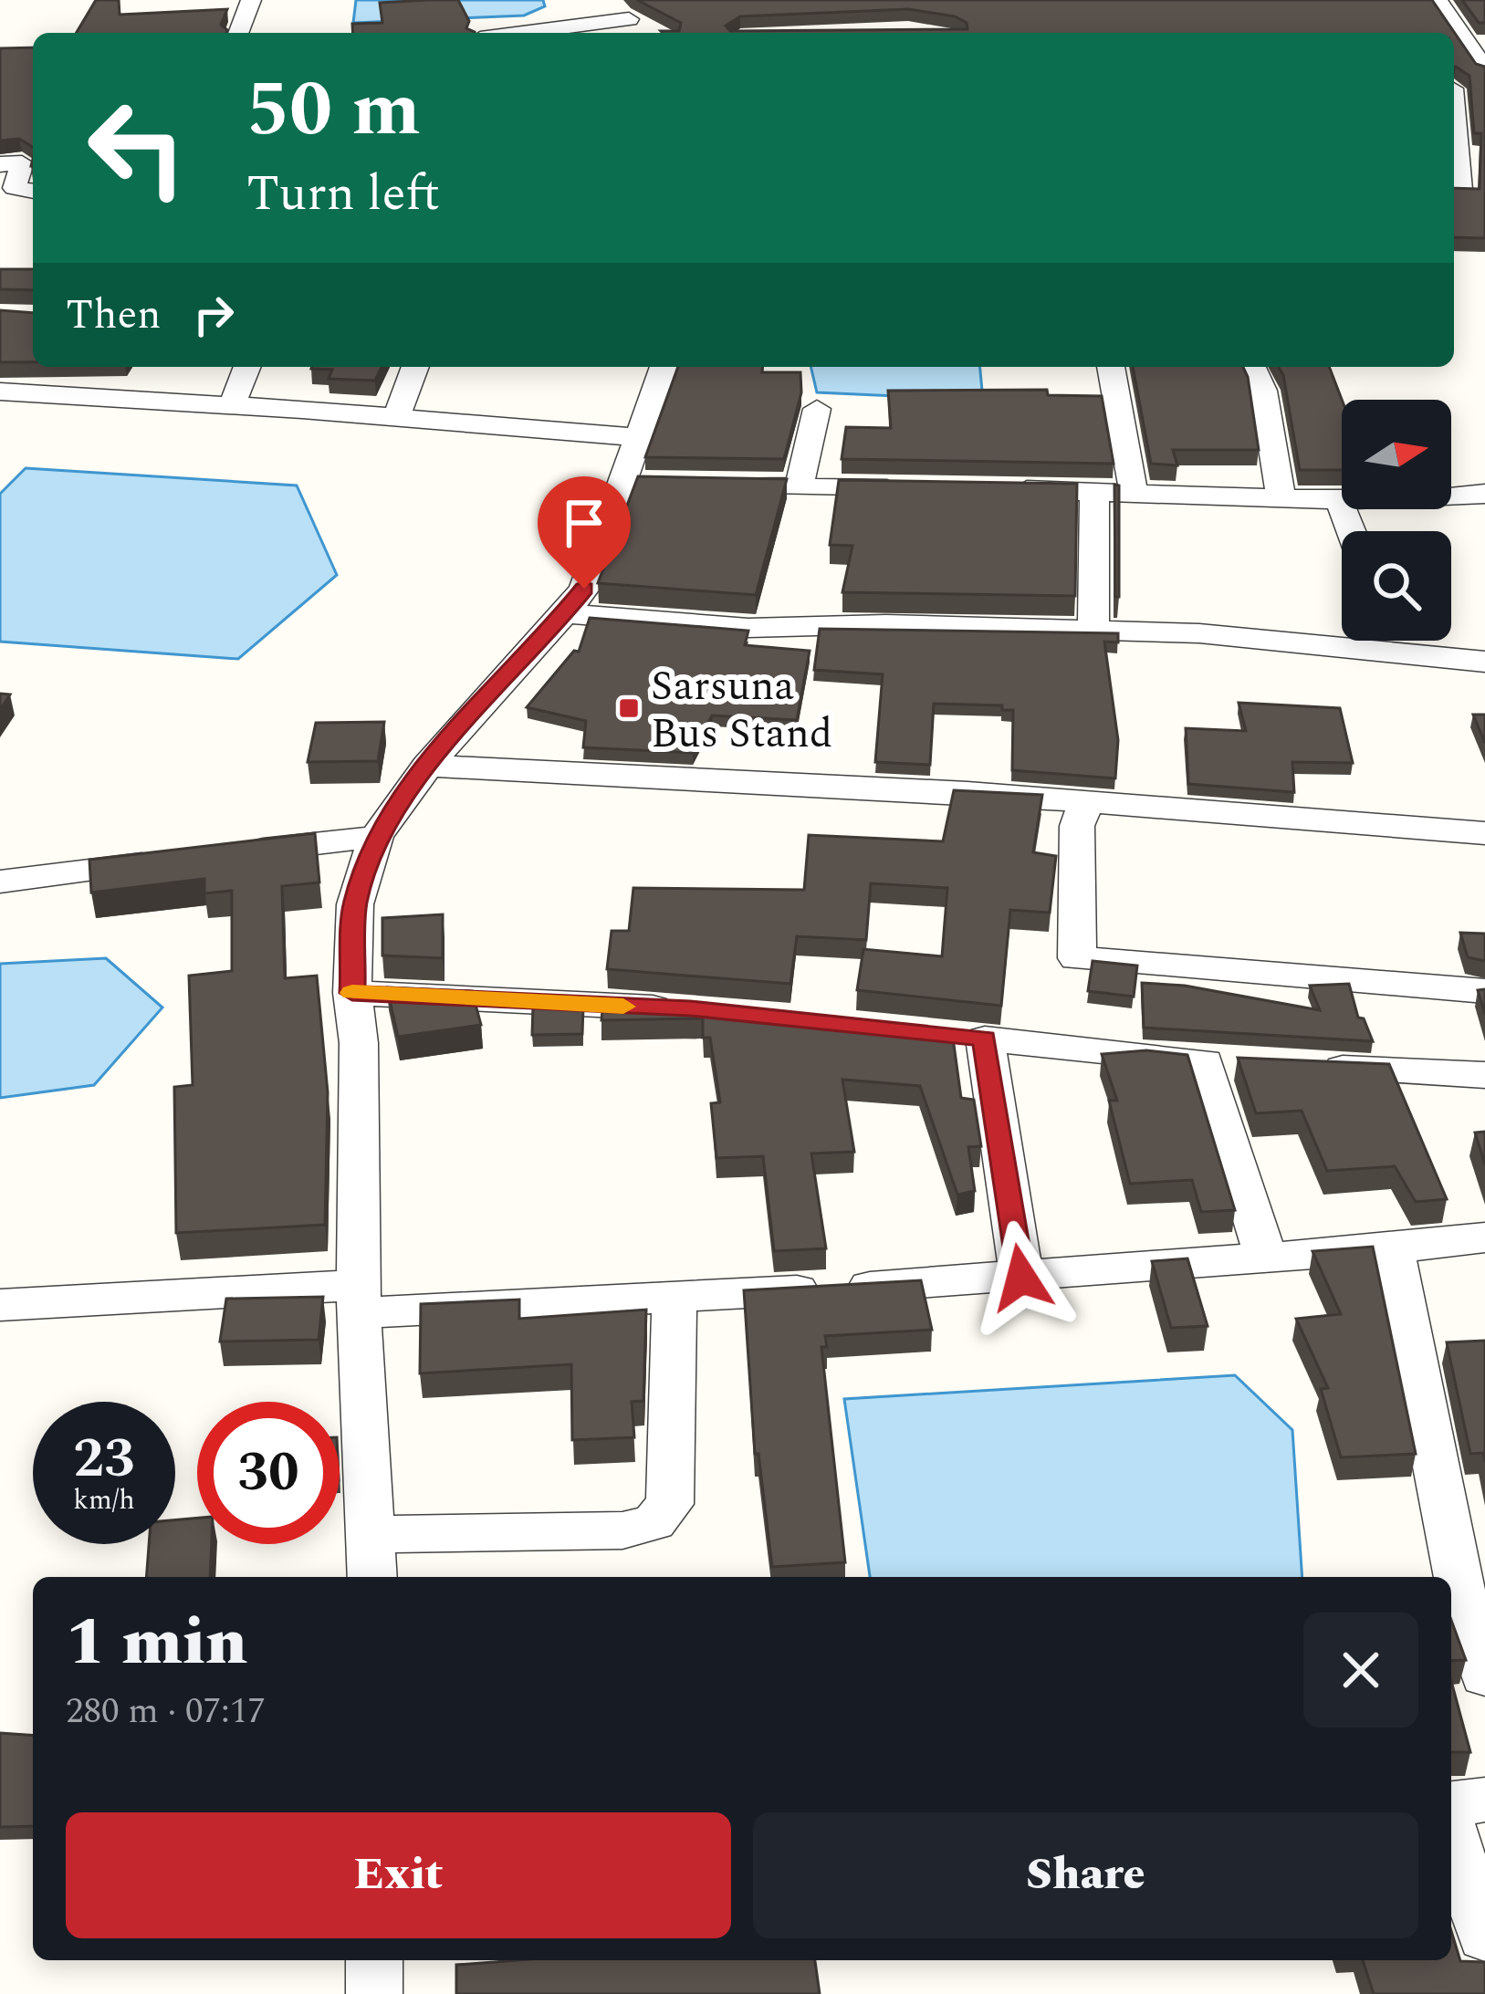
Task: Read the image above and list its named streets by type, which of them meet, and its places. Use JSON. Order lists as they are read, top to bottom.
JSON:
{
  "places": {
    "transit": ["Sarsuna Bus Stand"]
  },
  "north": "right",
  "page": {
    "turn": ["50 m", "Turn left"],
    "then": "Then",
    "speed": "23 km/h",
    "limit": "30",
    "heading": ["1 min", "280 m · 07:17"],
    "buttons": ["Exit", "Share"]
  }
}
